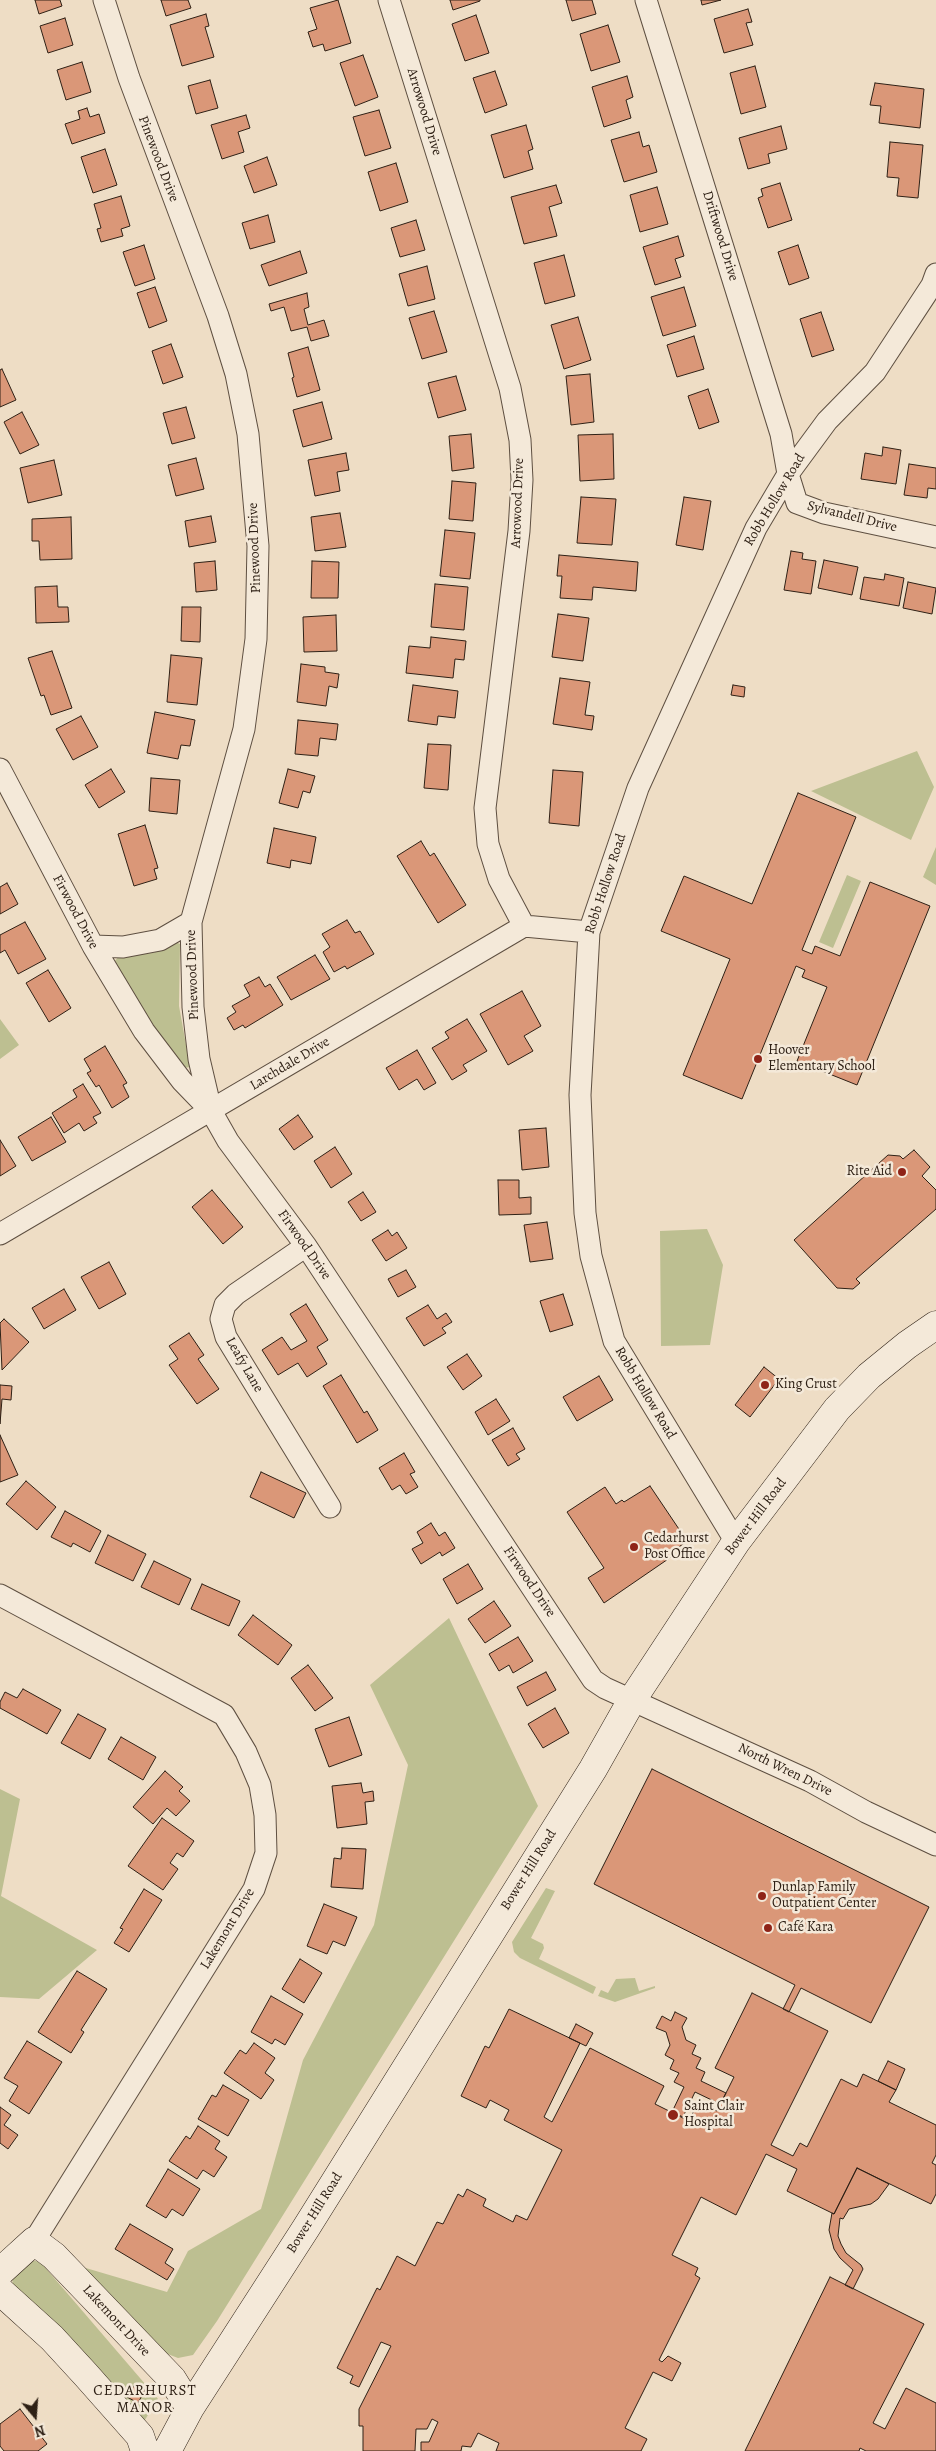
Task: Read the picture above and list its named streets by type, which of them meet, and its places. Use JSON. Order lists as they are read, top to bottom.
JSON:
{
  "streets": {
    "main road": ["Bower Hill Road", "Lakemont Drive"],
    "street": [
      "Arrowood Drive",
      "Pinewood Drive",
      "Driftwood Drive",
      "Robb Hollow Road",
      "Sylvandell Drive",
      "Firwood Drive",
      "Larchdale Drive",
      "Leafy Lane",
      "North Wren Drive"
    ]
  },
  "crossings": [
    ["Arrowood Drive", "Larchdale Drive"],
    ["Pinewood Drive", "Firwood Drive"],
    ["Pinewood Drive", "Larchdale Drive"],
    ["Driftwood Drive", "Robb Hollow Road"],
    ["Driftwood Drive", "Sylvandell Drive"],
    ["Robb Hollow Road", "Sylvandell Drive"],
    ["Robb Hollow Road", "Bower Hill Road"],
    ["Firwood Drive", "Larchdale Drive"],
    ["Firwood Drive", "Leafy Lane"],
    ["Firwood Drive", "Bower Hill Road"],
    ["Firwood Drive", "North Wren Drive"],
    ["Bower Hill Road", "North Wren Drive"],
    ["Bower Hill Road", "Lakemont Drive"]
  ],
  "districts": ["CEDARHURST MANOR"],
  "places": [
    "Hoover Elementary School",
    "Rite Aid",
    "King Crust",
    "Cedarhurst Post Office",
    "Dunlap Family Outpatient Center",
    "Café Kara",
    "Saint Clair Hospital"
  ],
  "north": "bottom"
}
